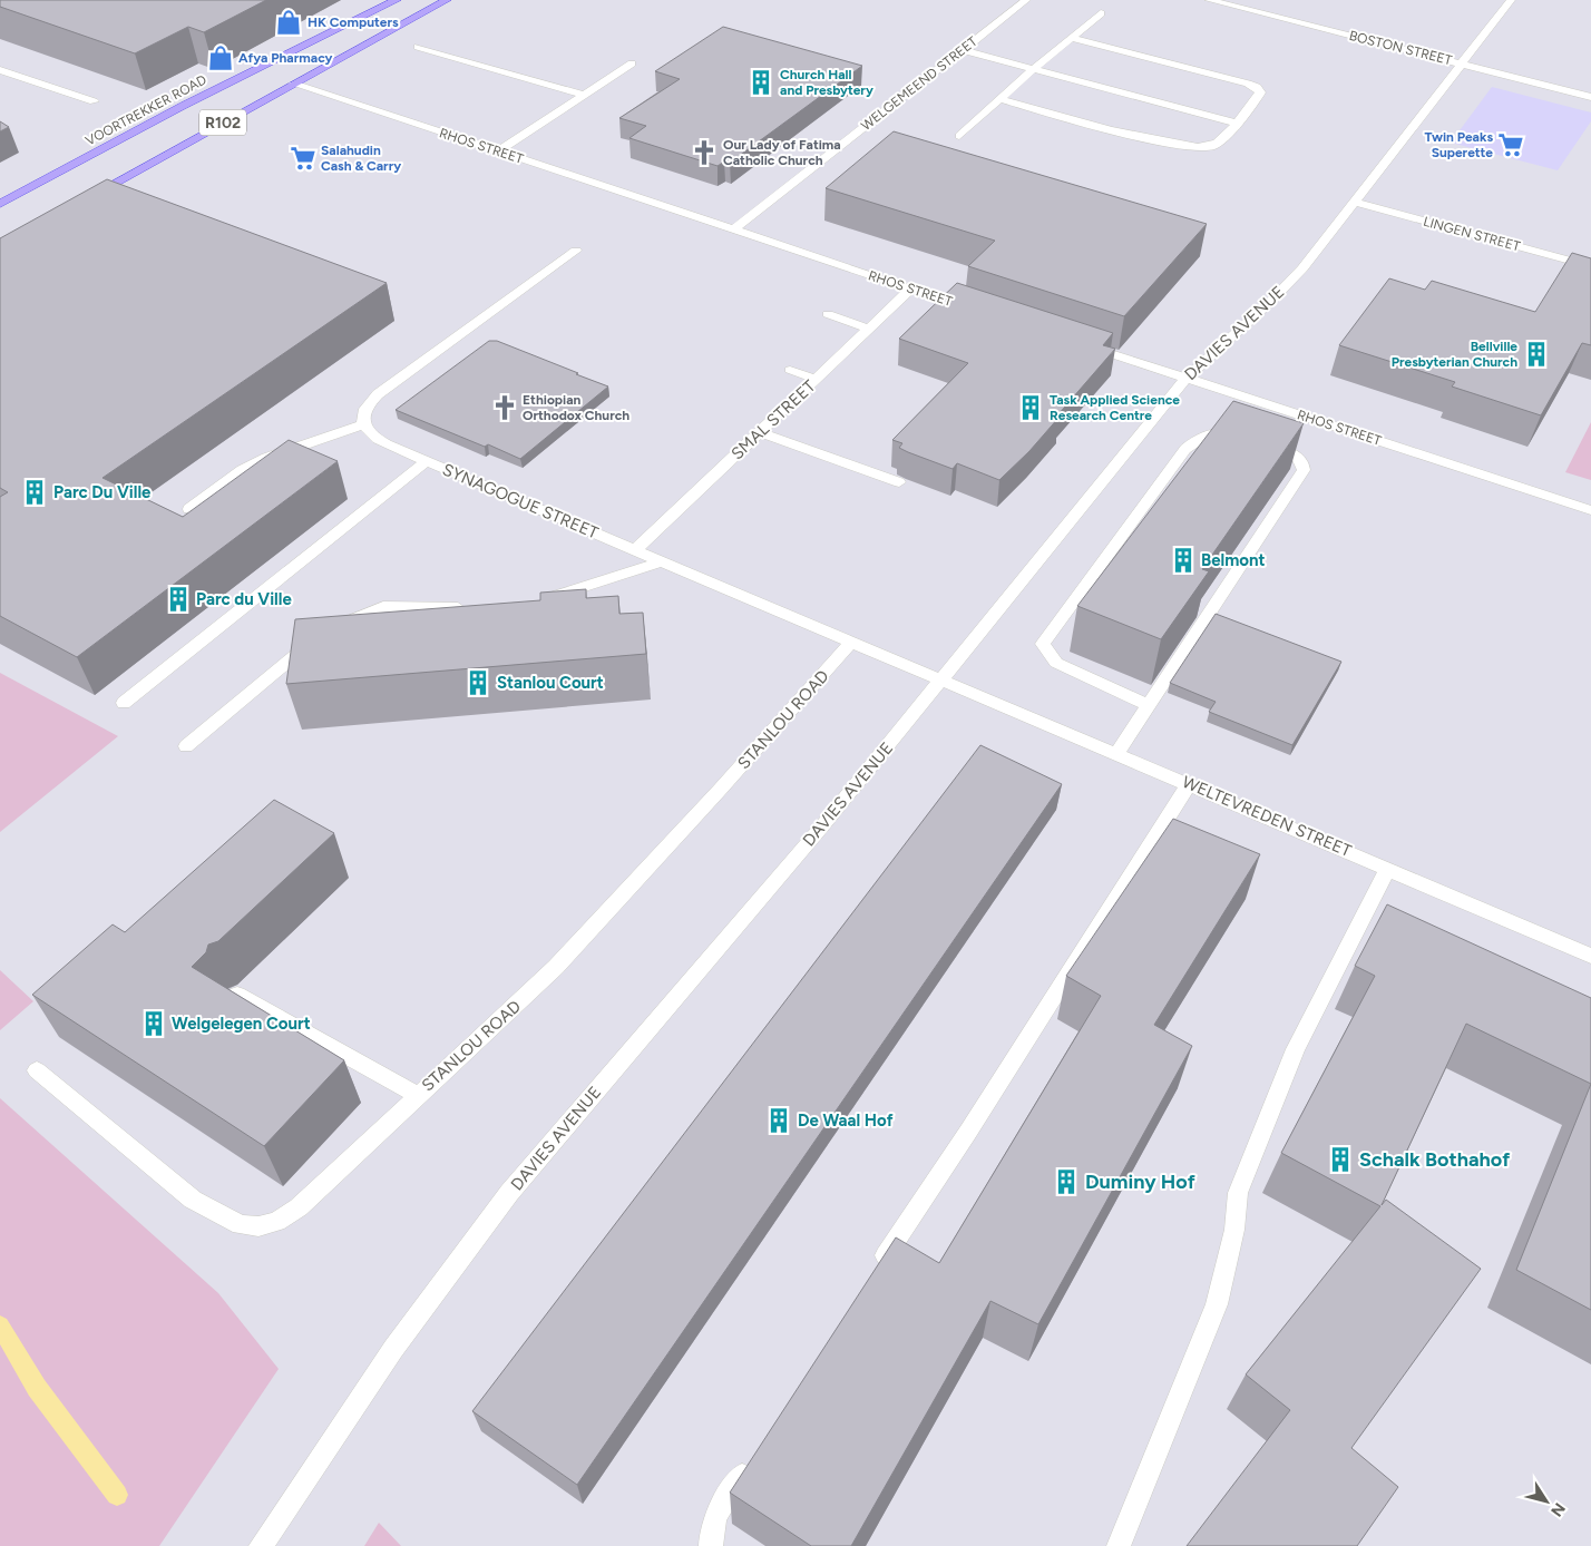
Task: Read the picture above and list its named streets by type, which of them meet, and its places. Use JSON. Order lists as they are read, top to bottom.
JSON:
{
  "streets": {
    "main road": ["VOORTREKKER ROAD", "R102"],
    "street": [
      "BOSTON STREET",
      "WELGEMEEND STREET",
      "RHOS STREET",
      "LINGEN STREET",
      "DAVIES AVENUE",
      "SMAL STREET",
      "SYNAGOGUE STREET",
      "STANLOU ROAD",
      "WELTEVREDEN STREET"
    ]
  },
  "crossings": [
    ["BOSTON STREET", "DAVIES AVENUE"],
    ["WELGEMEEND STREET", "RHOS STREET"],
    ["R102", "RHOS STREET"],
    ["RHOS STREET", "DAVIES AVENUE"],
    ["RHOS STREET", "SMAL STREET"],
    ["LINGEN STREET", "DAVIES AVENUE"],
    ["DAVIES AVENUE", "SYNAGOGUE STREET"],
    ["DAVIES AVENUE", "WELTEVREDEN STREET"],
    ["SMAL STREET", "SYNAGOGUE STREET"],
    ["SYNAGOGUE STREET", "STANLOU ROAD"],
    ["SYNAGOGUE STREET", "WELTEVREDEN STREET"]
  ],
  "places": {
    "shop": ["HK Computers", "Afya Pharmacy"],
    "building": [
      "Church Hall and Presbytery",
      "Bellville Presbyterian Church",
      "Task Applied Science Research Centre",
      "Parc Du Ville",
      "Belmont",
      "Parc du Ville",
      "Stanlou Court",
      "Welgelegen Court",
      "De Waal Hof",
      "Schalk Bothahof",
      "Duminy Hof"
    ],
    "supermarket": ["Twin Peaks Superette", "Salahudin Cash & Carry"],
    "church": ["Our Lady of Fatima Catholic Church", "Ethiopian Orthodox Church"]
  },
  "north": "bottom right"
}
